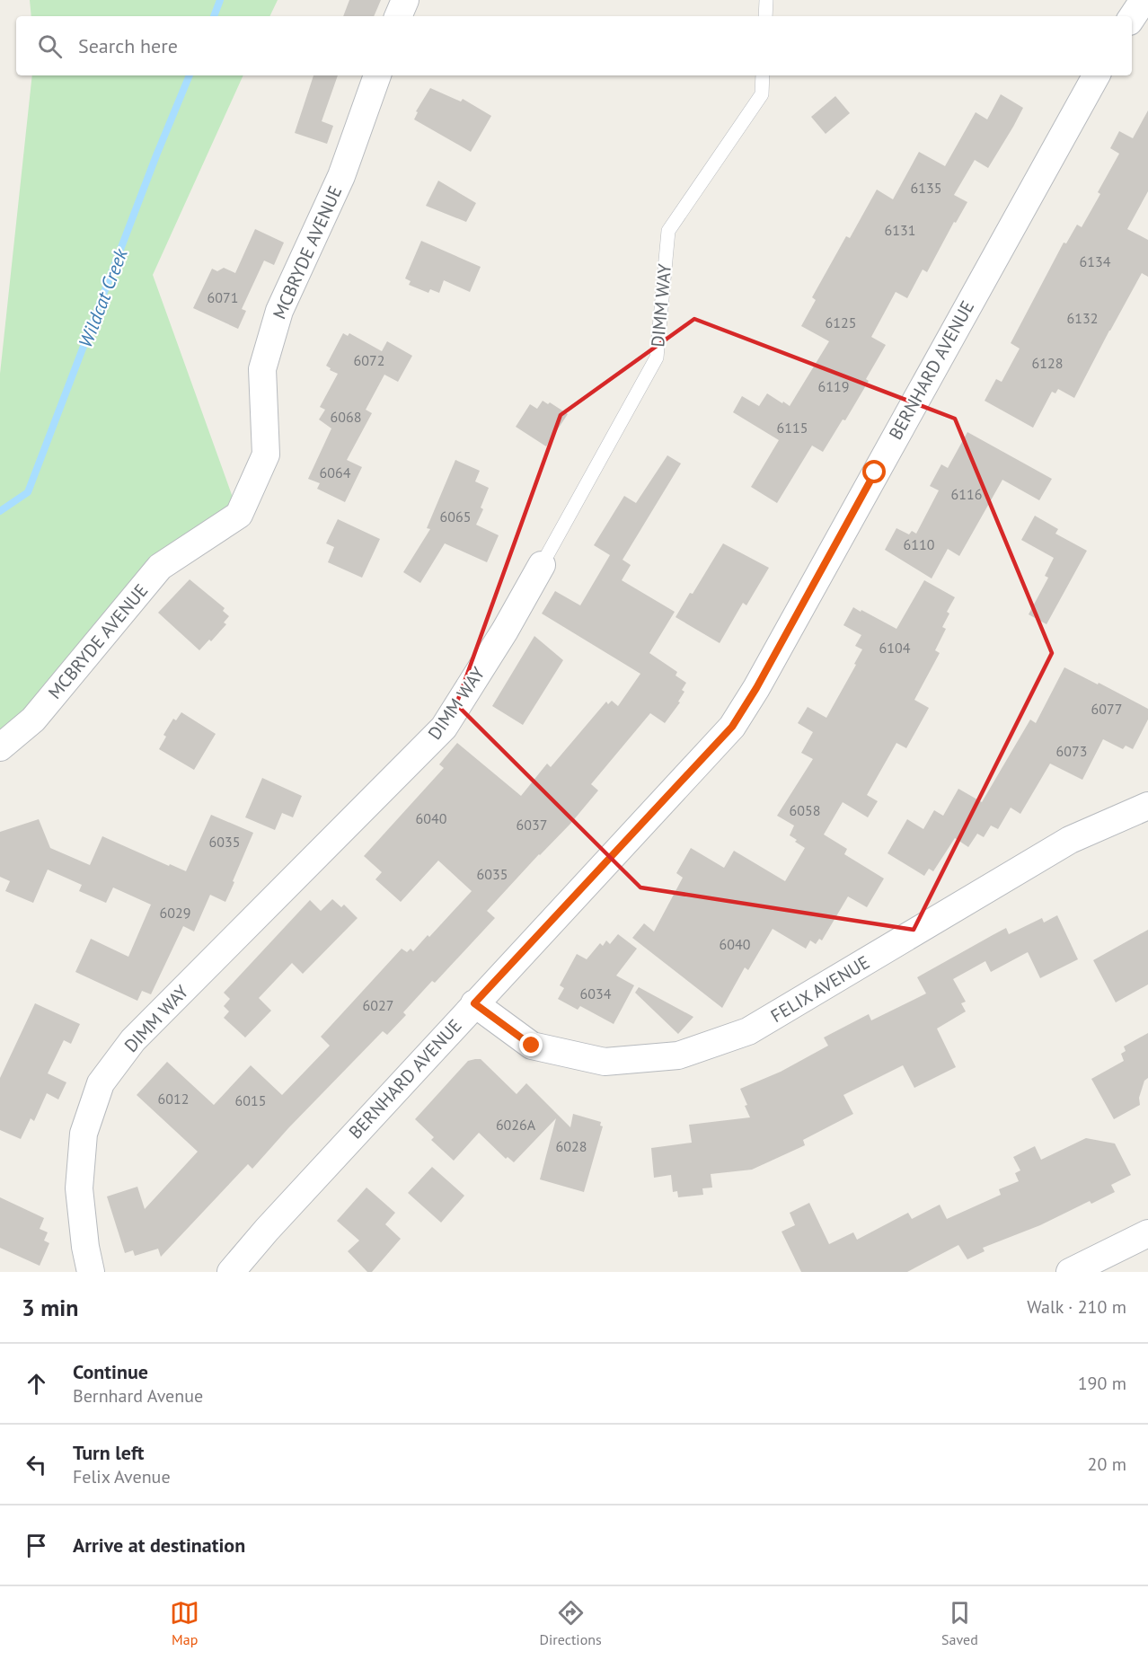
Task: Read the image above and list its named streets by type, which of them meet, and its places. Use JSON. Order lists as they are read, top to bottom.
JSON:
{
  "streets": {
    "street": [
      "MCBRYDE AVENUE",
      "DIMM WAY",
      "BERNHARD AVENUE",
      "FELIX AVENUE"
    ]
  },
  "crossings": [
    ["BERNHARD AVENUE", "FELIX AVENUE"]
  ],
  "water": ["Wildcat Creek"],
  "house_numbers": [
    "6135",
    "6131",
    "6134",
    "6071",
    "6132",
    "6125",
    "6072",
    "6128",
    "6119",
    "6068",
    "6115",
    "6064",
    "6116",
    "6065",
    "6110",
    "6104",
    "6077",
    "6073",
    "6058",
    "6040",
    "6037",
    "6035",
    "6035",
    "6029",
    "6040",
    "6034",
    "6027",
    "6012",
    "6015",
    "6026A",
    "6028"
  ],
  "page": {
    "search": "Search here",
    "heading": ["3 min", "Walk · 210 m"],
    "list": [
      ["Continue", "Bernhard Avenue", "190 m"],
      ["Turn left", "Felix Avenue", "20 m"],
      "Arrive at destination"
    ],
    "nav": ["Map", "Directions", "Saved"]
  }
}
